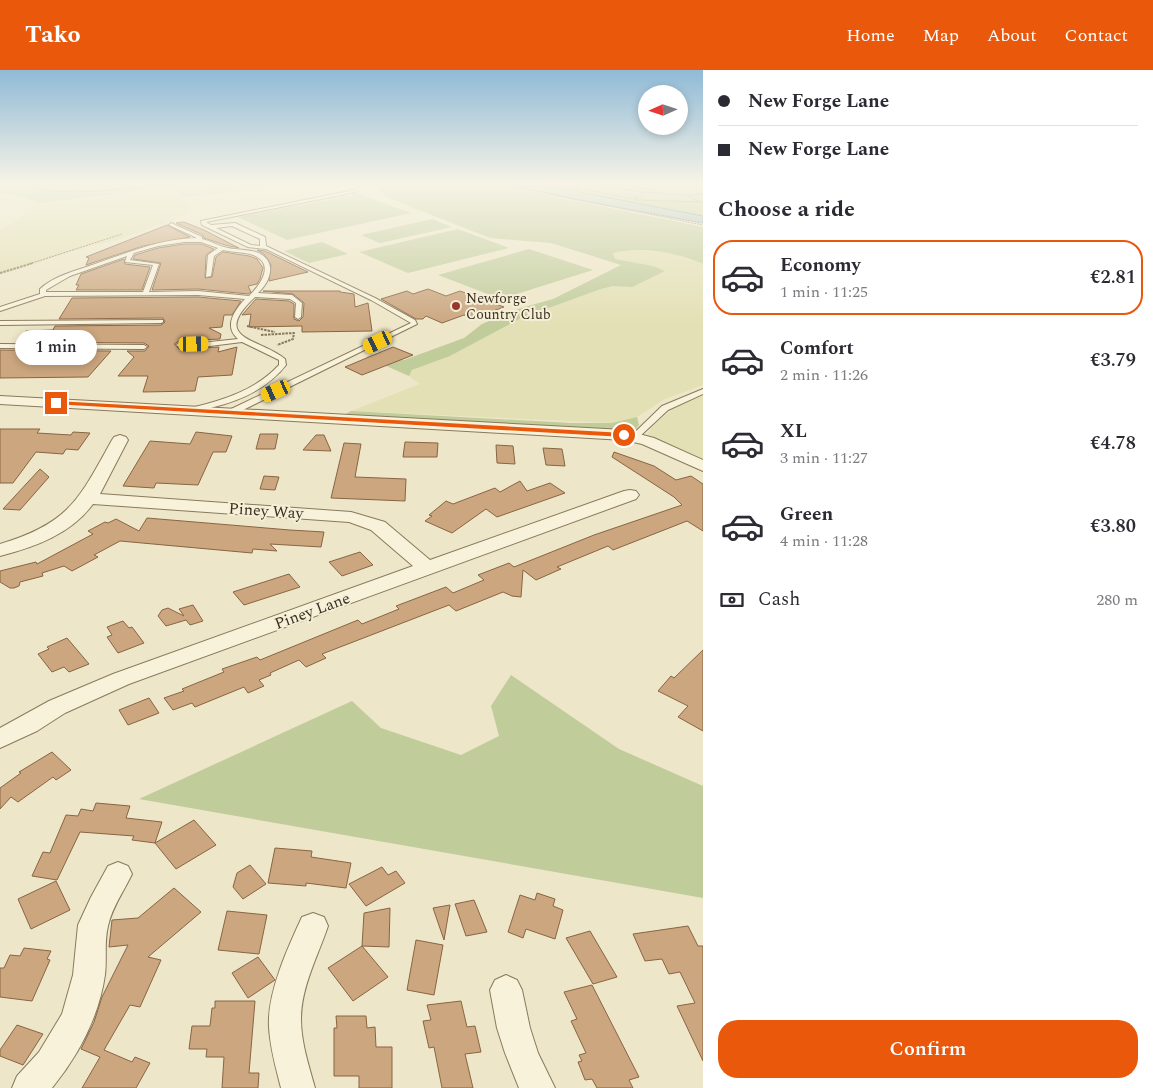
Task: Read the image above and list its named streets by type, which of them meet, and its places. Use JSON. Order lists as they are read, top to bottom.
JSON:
{
  "streets": {
    "street": ["Piney Way", "Piney Lane"]
  },
  "crossings": [
    ["Piney Way", "Piney Lane"]
  ],
  "places": ["Newforge Country Club"],
  "north": "left",
  "page": {
    "header": "Tako",
    "nav": [
      "Home",
      "Map",
      "About",
      "Contact"
    ],
    "banner": ["New Forge Lane", "New Forge Lane"],
    "heading": "Choose a ride",
    "list": [
      {
        "name": "Economy",
        "note": "1 min · 11:25",
        "value": "€2.81"
      },
      {
        "name": "Comfort",
        "note": "2 min · 11:26",
        "value": "€3.79"
      },
      {
        "name": "XL",
        "note": "3 min · 11:27",
        "value": "€4.78"
      },
      {
        "name": "Green",
        "note": "4 min · 11:28",
        "value": "€3.80"
      }
    ],
    "bubble": "1 min",
    "pay": ["Cash", "280 m"],
    "buttons": "Confirm"
  }
}
